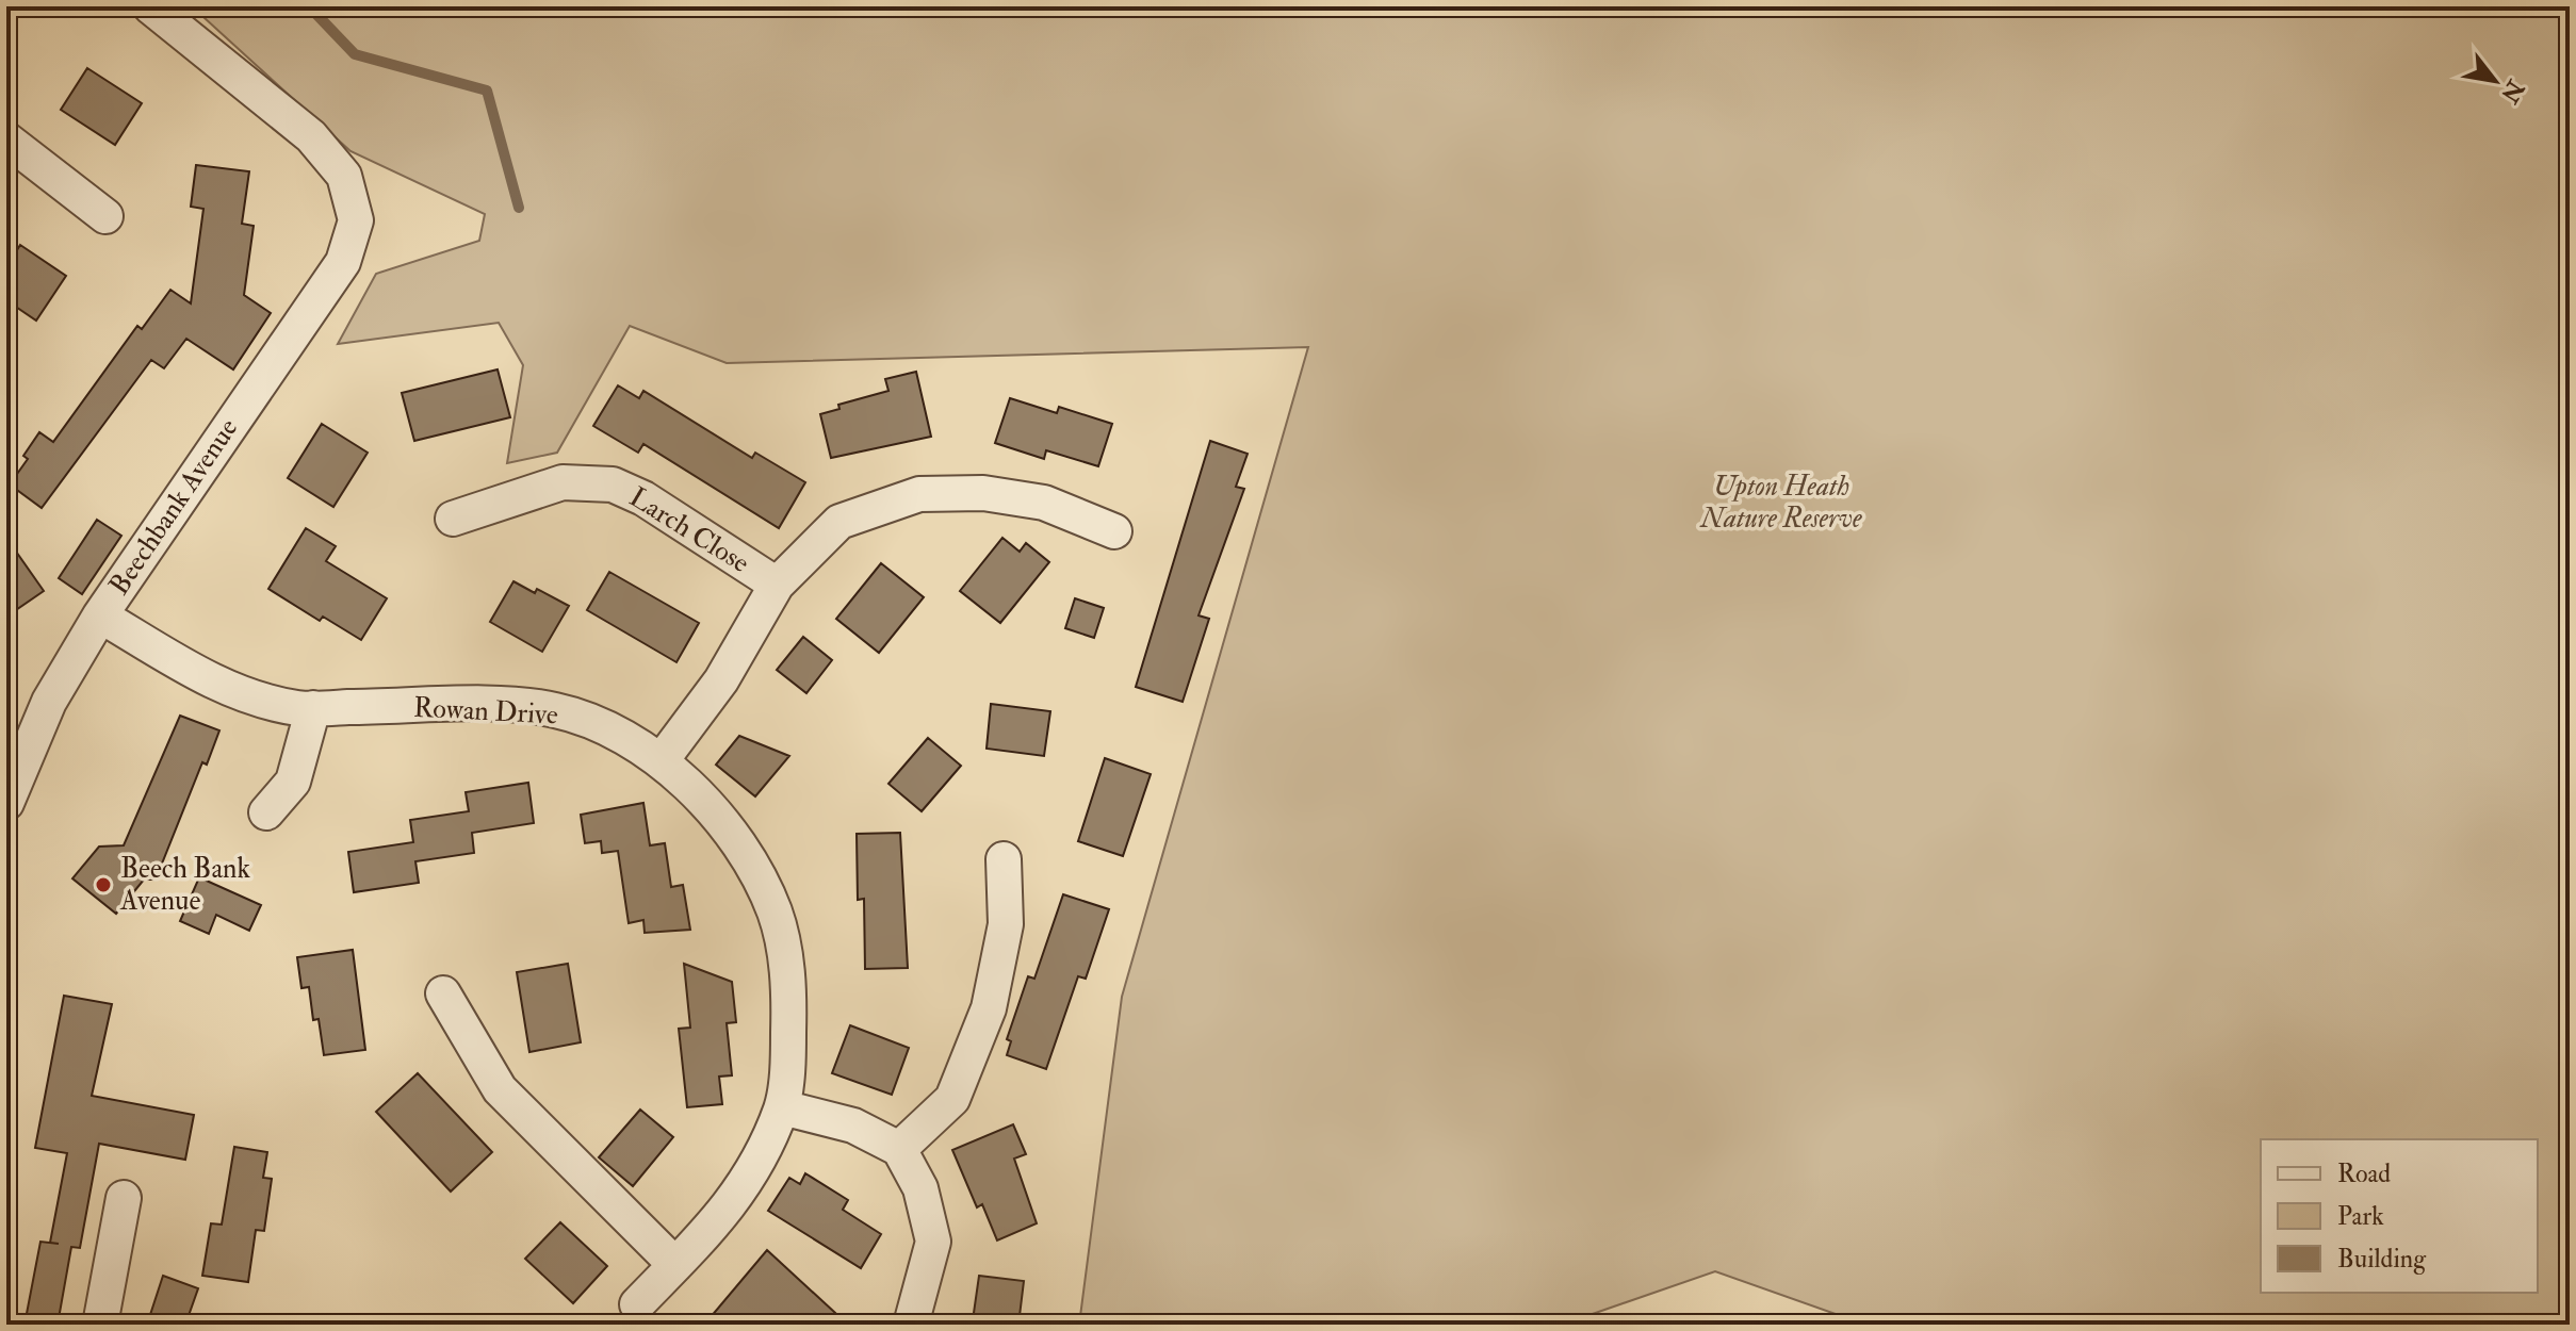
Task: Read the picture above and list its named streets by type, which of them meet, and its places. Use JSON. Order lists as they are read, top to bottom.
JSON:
{
  "streets": {
    "street": ["Beechbank Avenue", "Larch Close", "Rowan Drive"]
  },
  "crossings": [
    ["Beechbank Avenue", "Rowan Drive"],
    ["Larch Close", "Rowan Drive"]
  ],
  "parks": ["Upton Heath Nature Reserve"],
  "places": ["Beech Bank Avenue"],
  "legend": ["Road", "Park", "Building"],
  "north": "bottom right"
}
